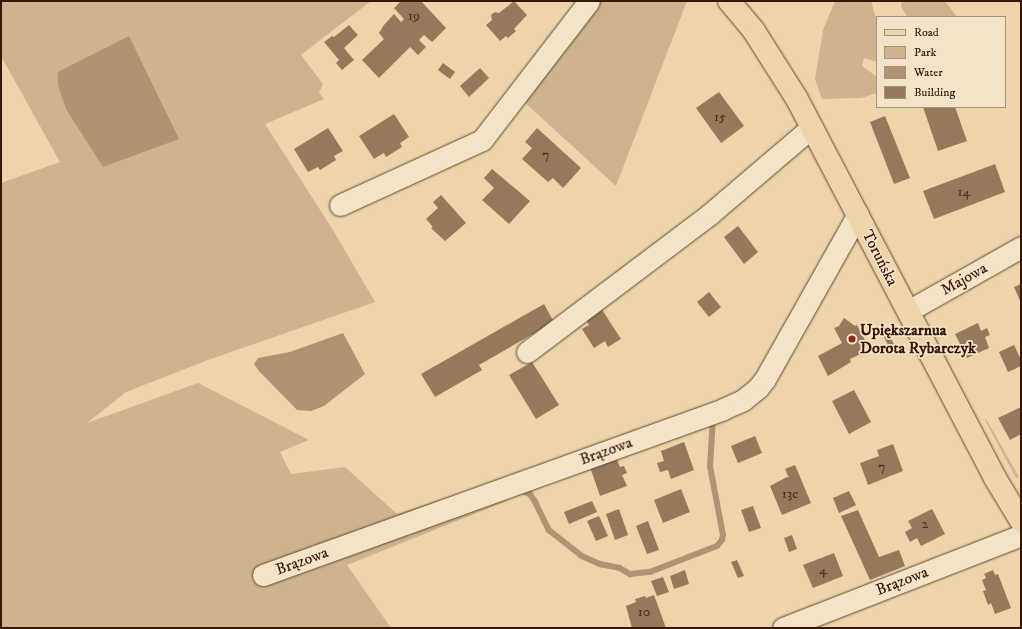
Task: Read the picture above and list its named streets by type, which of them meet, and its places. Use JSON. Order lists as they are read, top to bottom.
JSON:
{
  "streets": {
    "main road": ["Toruńska"],
    "street": ["Majowa", "Brązowa"]
  },
  "crossings": [
    ["Toruńska", "Majowa"],
    ["Toruńska", "Brązowa"]
  ],
  "places": ["Upiększarnua Dorota Rybarczyk"],
  "house_numbers": [
    "19",
    "15",
    "7",
    "14",
    "7",
    "13c",
    "2",
    "4",
    "10"
  ],
  "legend": [
    "Road",
    "Park",
    "Water",
    "Building"
  ]
}
